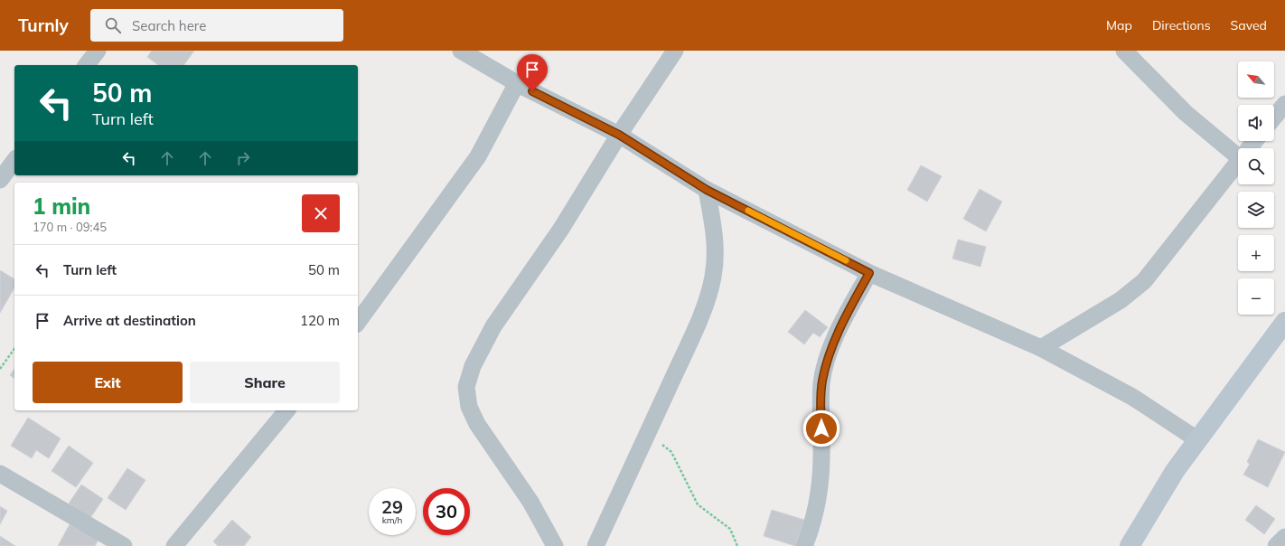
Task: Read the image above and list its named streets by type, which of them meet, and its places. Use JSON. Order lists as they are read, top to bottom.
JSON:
{
  "north": "top left",
  "page": {
    "header": "Turnly",
    "search": "Search here",
    "nav": ["Map", "Directions", "Saved"],
    "map_buttons": ["+", "−"],
    "turn": ["50 m", "Turn left"],
    "heading": ["1 min", "170 m · 09:45"],
    "list": [
      {
        "name": "Turn left",
        "value": "50 m"
      },
      {
        "name": "Arrive at destination",
        "value": "120 m"
      }
    ],
    "buttons": ["Exit", "Share"],
    "speed": "29 km/h",
    "limit": "30"
  }
}
